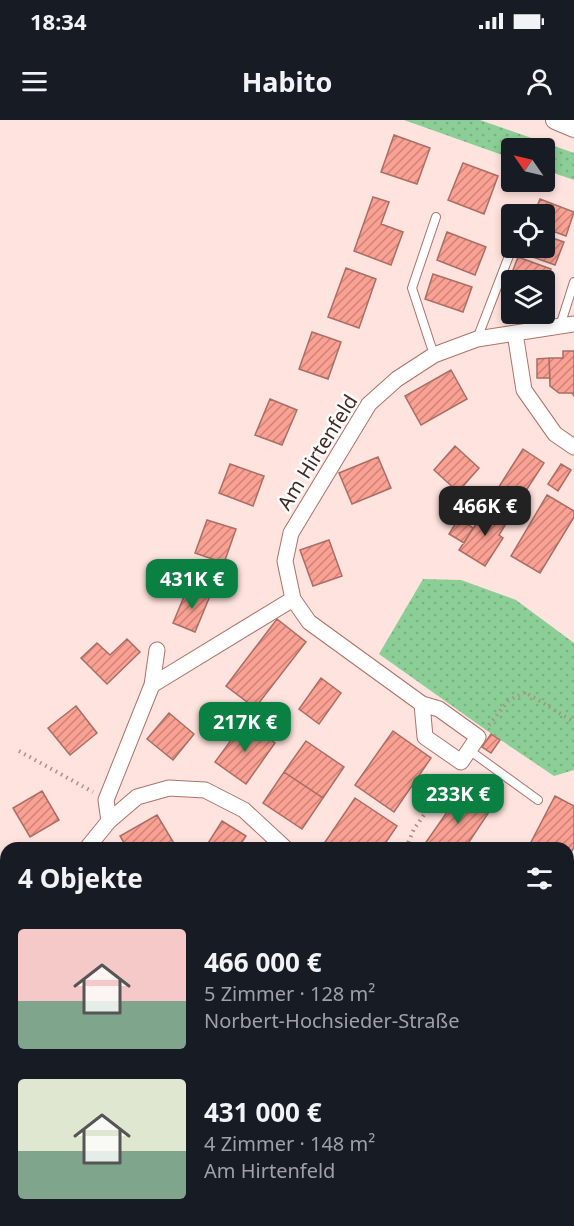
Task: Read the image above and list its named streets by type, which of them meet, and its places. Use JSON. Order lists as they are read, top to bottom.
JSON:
{
  "streets": {
    "street": ["Am Hirtenfeld"]
  },
  "north": "top left",
  "page": {
    "status": "18:34",
    "header": "Habito",
    "price": [
      "466K €",
      "431K €",
      "217K €",
      "233K €"
    ],
    "heading": "4 Objekte",
    "list": [
      {
        "name": "466 000 €",
        "note": "5 Zimmer · 128 m² · Norbert-Hochsieder-Straße"
      },
      {
        "name": "431 000 €",
        "note": "4 Zimmer · 148 m² · Am Hirtenfeld"
      }
    ]
  }
}
